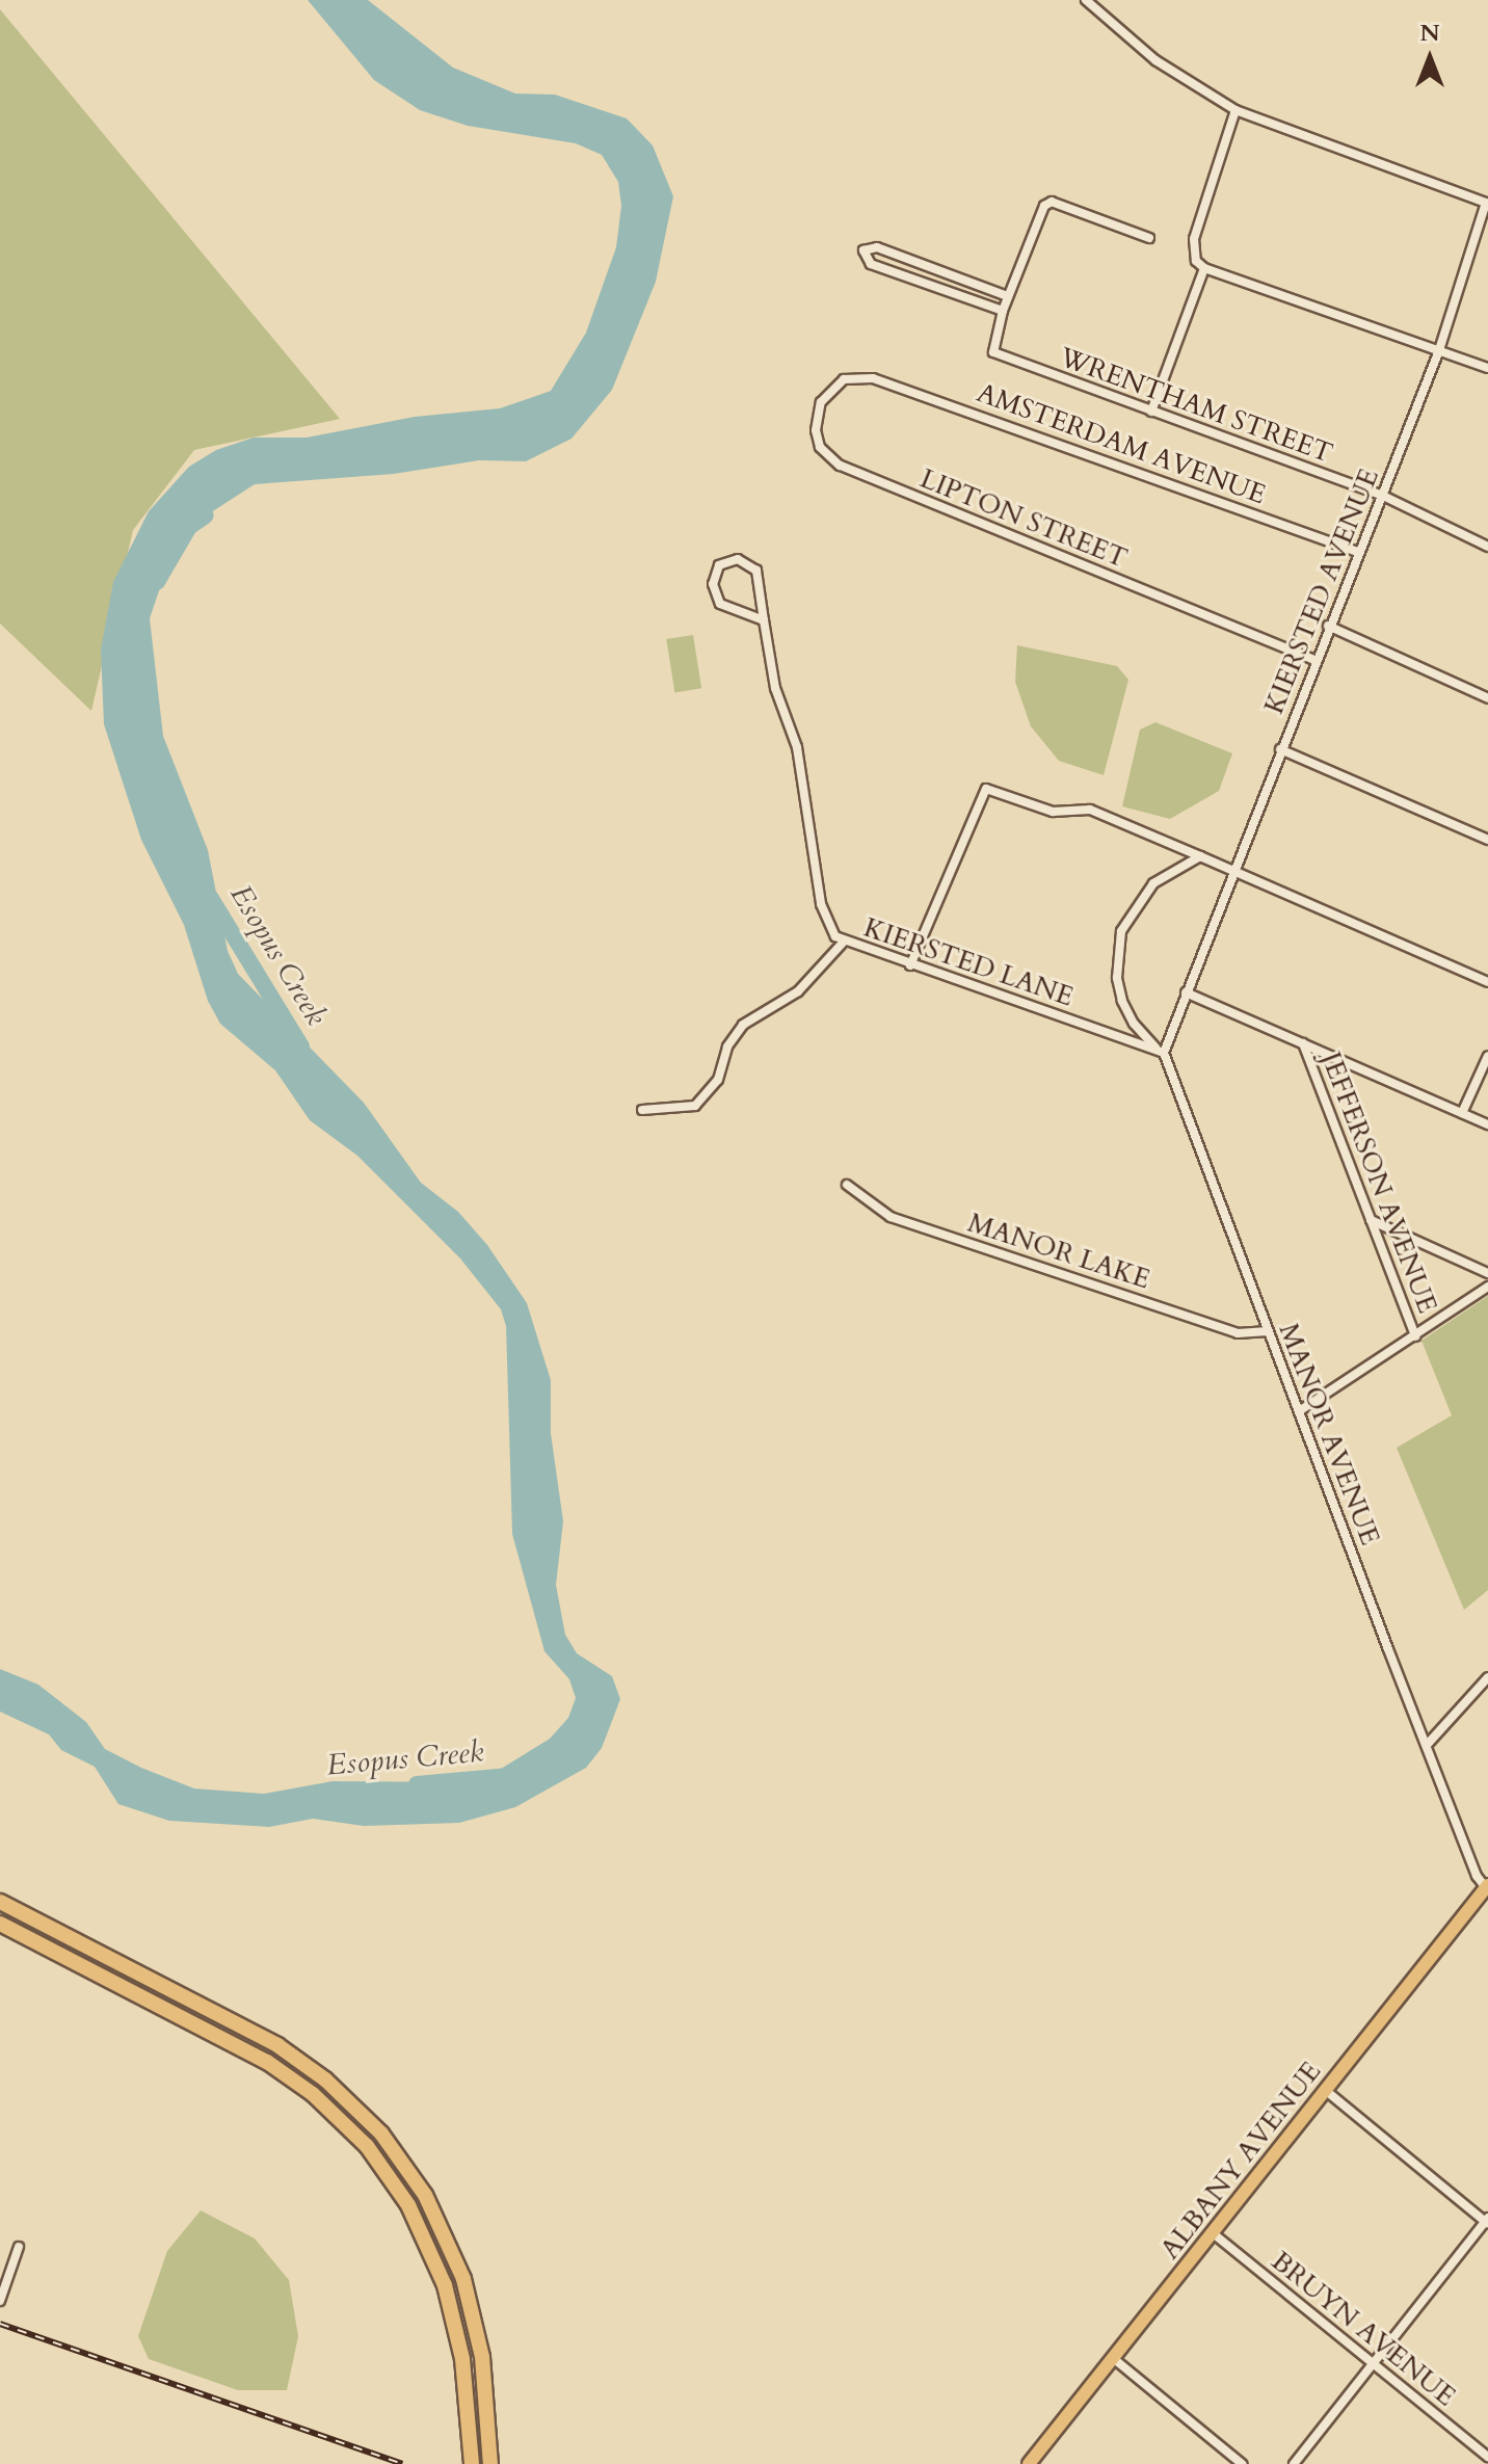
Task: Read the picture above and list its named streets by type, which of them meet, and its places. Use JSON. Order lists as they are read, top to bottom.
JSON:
{
  "streets": {
    "main road": ["ALBANY AVENUE"],
    "street": [
      "WRENTHAM STREET",
      "AMSTERDAM AVENUE",
      "LIPTON STREET",
      "KIERSTED AVENUE",
      "KIERSTED LANE",
      "JEFFERSON AVENUE",
      "MANOR LAKE",
      "MANOR AVENUE",
      "BRUYN AVENUE"
    ]
  },
  "crossings": [
    ["WRENTHAM STREET", "KIERSTED AVENUE"],
    ["AMSTERDAM AVENUE", "LIPTON STREET"],
    ["AMSTERDAM AVENUE", "KIERSTED AVENUE"],
    ["LIPTON STREET", "KIERSTED AVENUE"],
    ["KIERSTED LANE", "MANOR AVENUE"],
    ["MANOR LAKE", "MANOR AVENUE"],
    ["MANOR AVENUE", "ALBANY AVENUE"],
    ["ALBANY AVENUE", "BRUYN AVENUE"]
  ],
  "water": ["Esopus Creek"],
  "north": "top"
}
